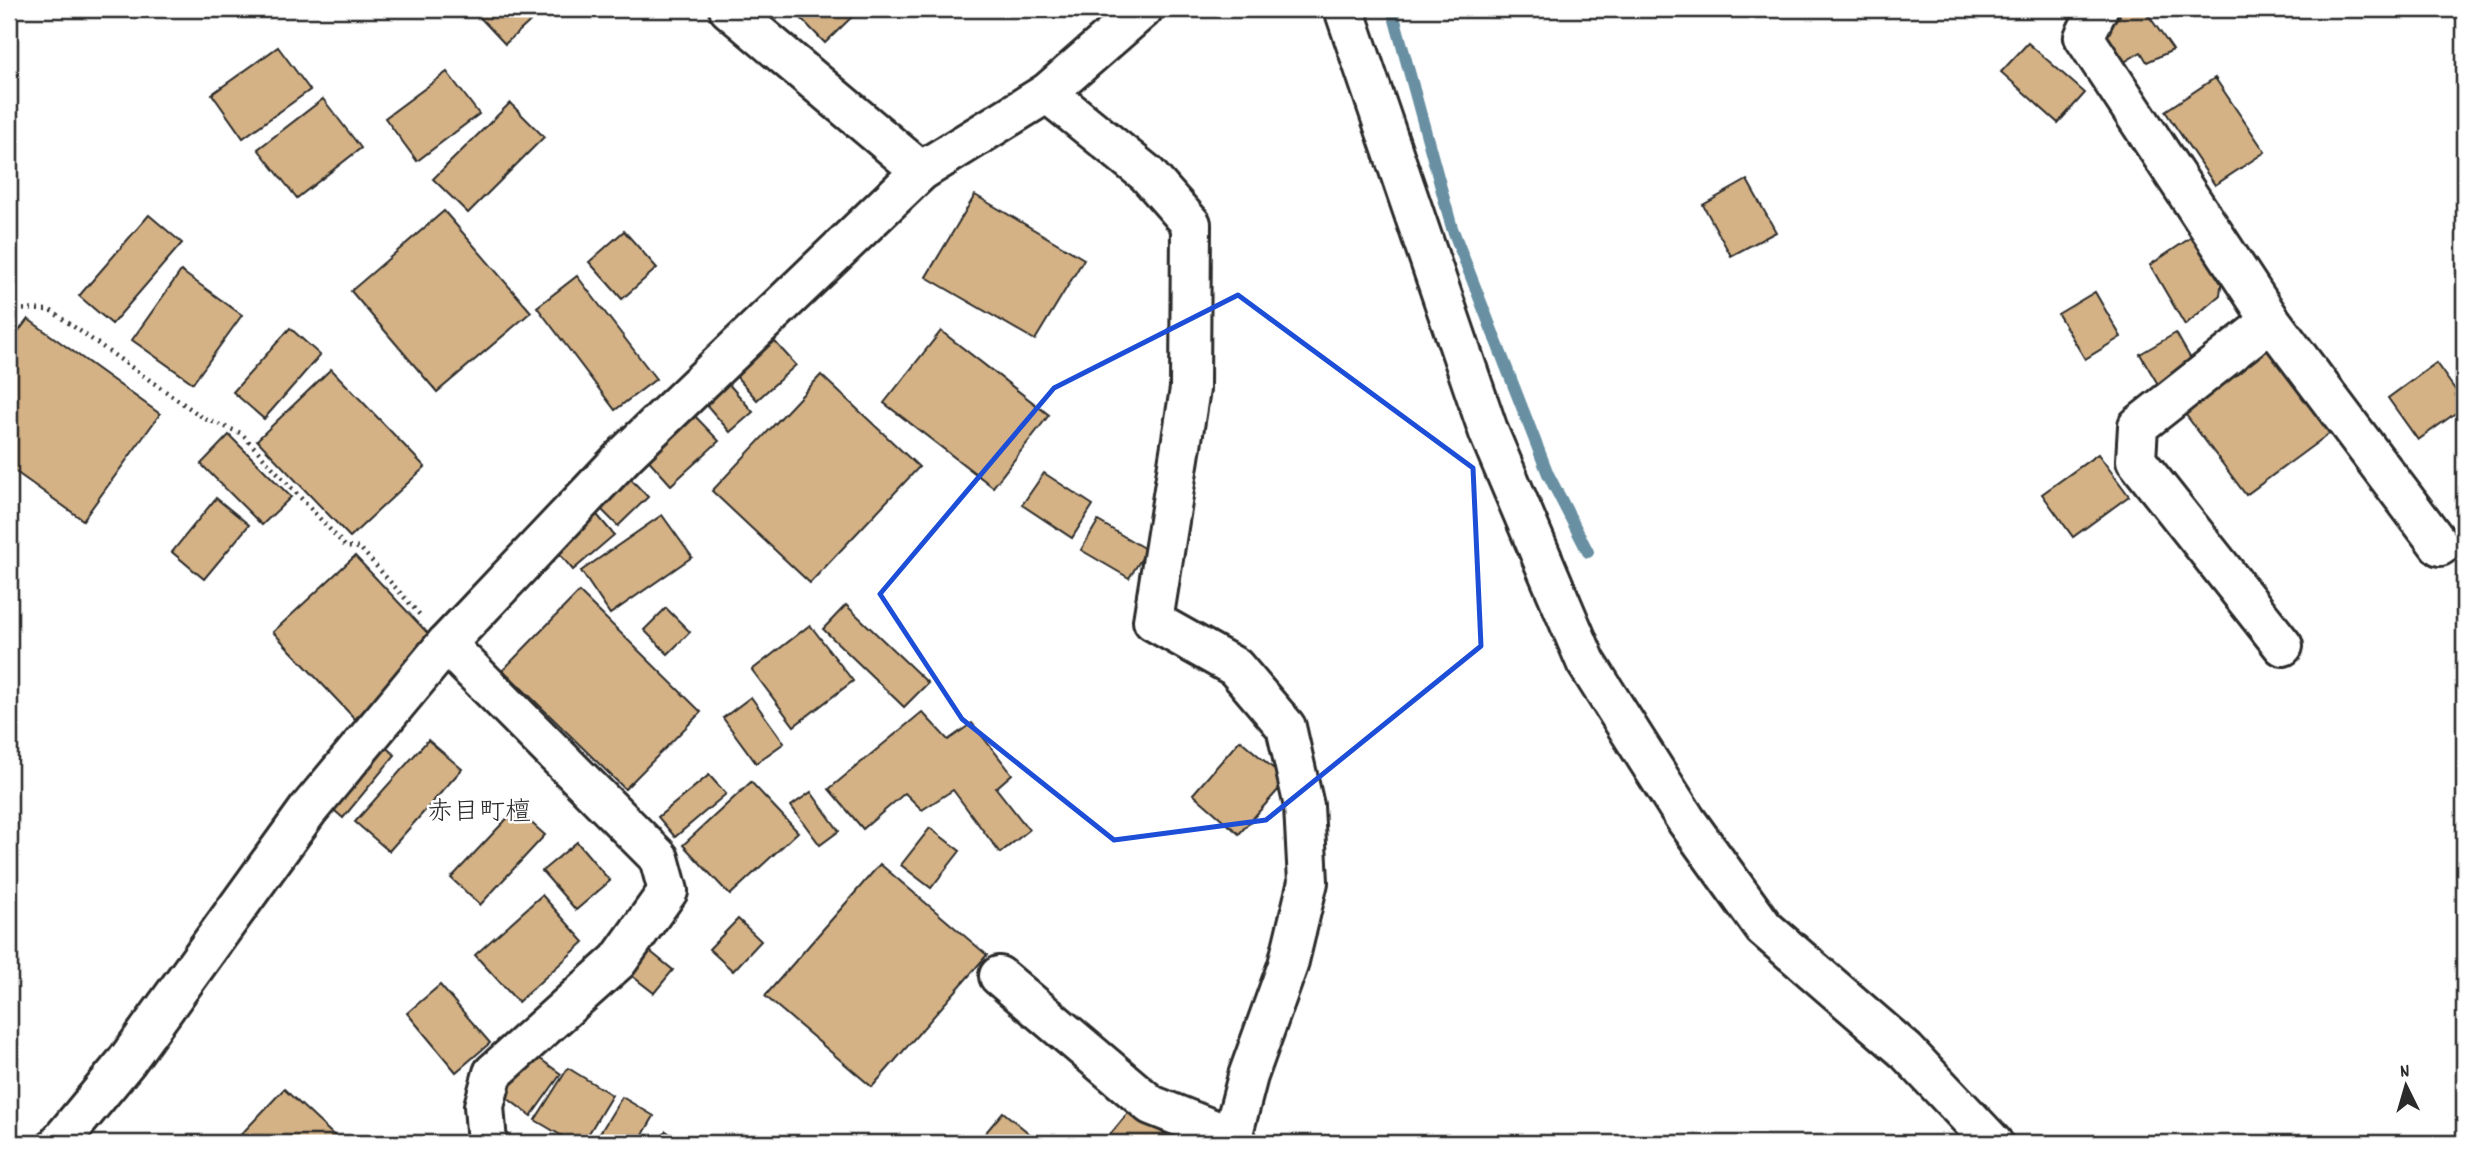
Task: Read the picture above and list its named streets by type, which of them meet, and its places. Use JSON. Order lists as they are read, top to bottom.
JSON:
{
  "districts": ["赤目町檀"],
  "north": "top"
}
